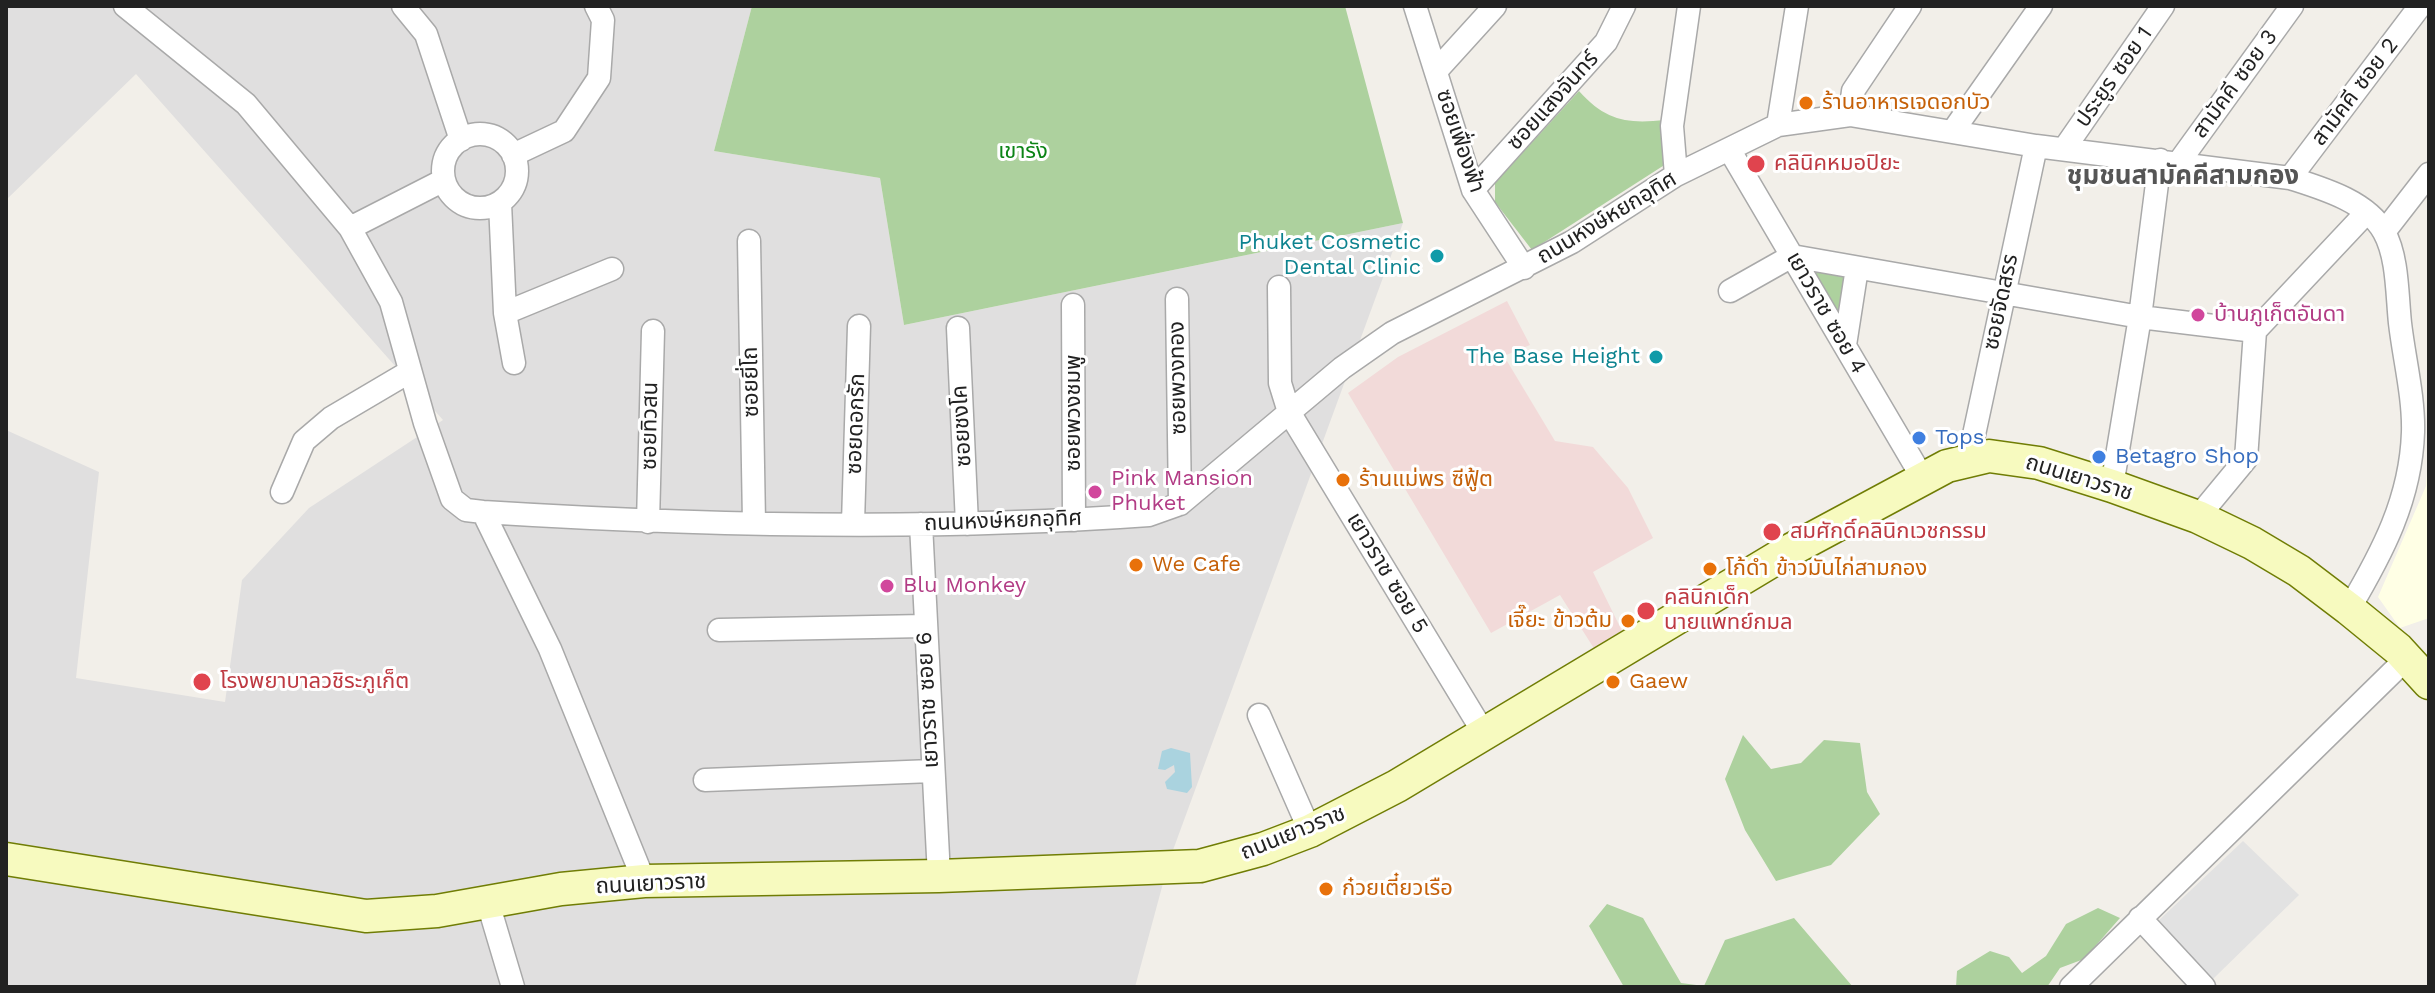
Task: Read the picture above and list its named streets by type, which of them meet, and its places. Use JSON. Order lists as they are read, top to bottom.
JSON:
{
  "streets": {
    "main road": ["ถนนเยาวราช"],
    "street": [
      "ประยูร ซอย 1",
      "สามัคคี ซอย 3",
      "สามัคคี ซอย 2",
      "ซอยแสงจันทร์",
      "ซอยเฟื่องฟ้า",
      "ถนนหงษ์หยกอุทิศ",
      "ซอยจัดสรร",
      "เยาวราช ซอย 4",
      "ซอยพวงทอง",
      "ซอยยี่โถ",
      "ซอยพวงชมพู",
      "ซอยดอกรัก",
      "ซอยทิวสน",
      "ซอยชงโค",
      "เยาวราช ซอย 5",
      "เยาวราช ซอย 6"
    ]
  },
  "crossings": [
    ["ประยูร ซอย 1", "ถนนหงษ์หยกอุทิศ"],
    ["สามัคคี ซอย 3", "ถนนหงษ์หยกอุทิศ"],
    ["สามัคคี ซอย 2", "ถนนหงษ์หยกอุทิศ"],
    ["ซอยแสงจันทร์", "ซอยเฟื่องฟ้า"],
    ["ซอยเฟื่องฟ้า", "ถนนหงษ์หยกอุทิศ"],
    ["ถนนหงษ์หยกอุทิศ", "ซอยจัดสรร"],
    ["ถนนหงษ์หยกอุทิศ", "เยาวราช ซอย 4"],
    ["ถนนหงษ์หยกอุทิศ", "ซอยพวงทอง"],
    ["ถนนหงษ์หยกอุทิศ", "ซอยยี่โถ"],
    ["ถนนหงษ์หยกอุทิศ", "ซอยพวงชมพู"],
    ["ถนนหงษ์หยกอุทิศ", "ซอยดอกรัก"],
    ["ถนนหงษ์หยกอุทิศ", "ซอยทิวสน"],
    ["ถนนหงษ์หยกอุทิศ", "ซอยชงโค"],
    ["ถนนหงษ์หยกอุทิศ", "ถนนเยาวราช"],
    ["ถนนหงษ์หยกอุทิศ", "เยาวราช ซอย 5"],
    ["ถนนหงษ์หยกอุทิศ", "เยาวราช ซอย 6"],
    ["ซอยจัดสรร", "ถนนเยาวราช"],
    ["เยาวราช ซอย 4", "ถนนเยาวราช"],
    ["ถนนเยาวราช", "เยาวราช ซอย 5"],
    ["ถนนเยาวราช", "เยาวราช ซอย 6"]
  ],
  "districts": ["ชุมชนสามัคคีสามกอง"],
  "parks": ["เขารัง"],
  "places": [
    "ร้านอาหารเจดอกบัว",
    "คลินิคหมอปิยะ",
    "Phuket Cosmetic Dental Clinic",
    "บ้านภูเก็ตอันดา",
    "The Base Height",
    "Tops",
    "Betagro Shop",
    "ร้านแม่พร ซีฟู้ต",
    "Pink Mansion Phuket",
    "สมศักดิ์คลินิกเวชกรรม",
    "We Cafe",
    "โก้ดำ ข้าวมันไก่สามกอง",
    "Blu Monkey",
    "คลินิกเด็ก นายแพทย์กมล",
    "เจี๊ยะ ข้าวต้ม",
    "โรงพยาบาลวชิระภูเก็ต",
    "Gaew",
    "ก๋วยเตี๋ยวเรือ"
  ]
}
